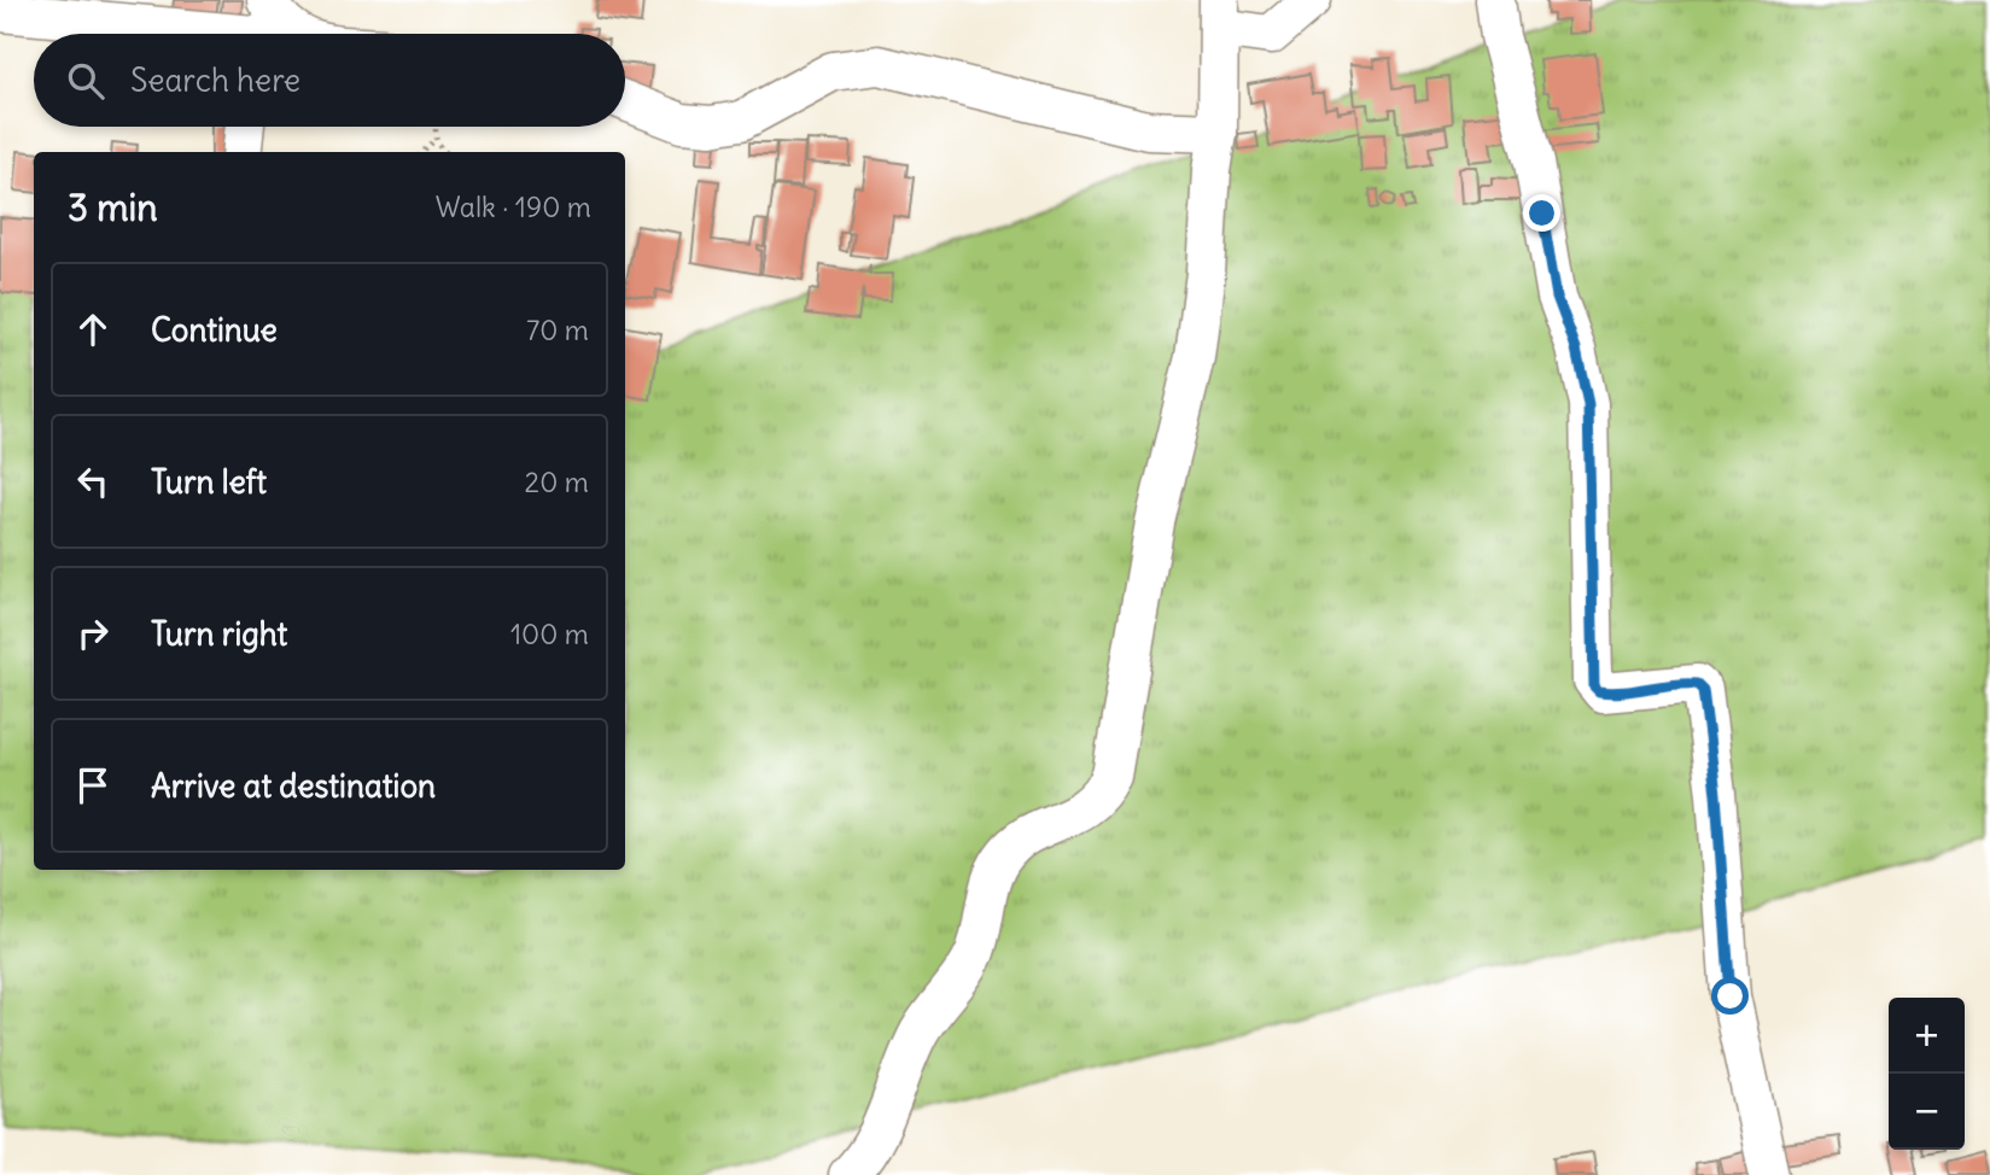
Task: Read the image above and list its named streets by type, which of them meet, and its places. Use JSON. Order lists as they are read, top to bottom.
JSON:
{
  "page": {
    "search": "Search here",
    "heading": ["3 min", "Walk · 190 m"],
    "list": [
      ["Continue", "70 m"],
      ["Turn left", "20 m"],
      ["Turn right", "100 m"],
      "Arrive at destination"
    ],
    "map_buttons": ["+", "−"]
  }
}
